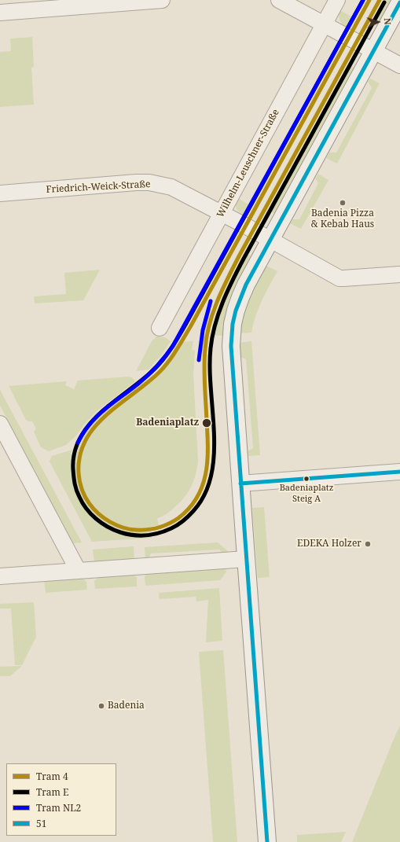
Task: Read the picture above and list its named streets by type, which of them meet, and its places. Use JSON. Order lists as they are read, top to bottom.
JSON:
{
  "streets": {
    "street": ["Wilhelm-Leuschner-Straße", "Friedrich-Weick-Straße"]
  },
  "crossings": [
    ["Wilhelm-Leuschner-Straße", "Friedrich-Weick-Straße"]
  ],
  "places": [
    "Badenia Pizza & Kebab Haus",
    "Badeniaplatz",
    "Badeniaplatz Steig A",
    "EDEKA Holzer",
    "Badenia"
  ],
  "lines": [
    "tram line 4",
    "tram line E",
    "tram line NL2",
    "transit line 51"
  ],
  "legend": [
    "Tram 4",
    "Tram E",
    "Tram NL2",
    "51"
  ],
  "north": "right"
}
